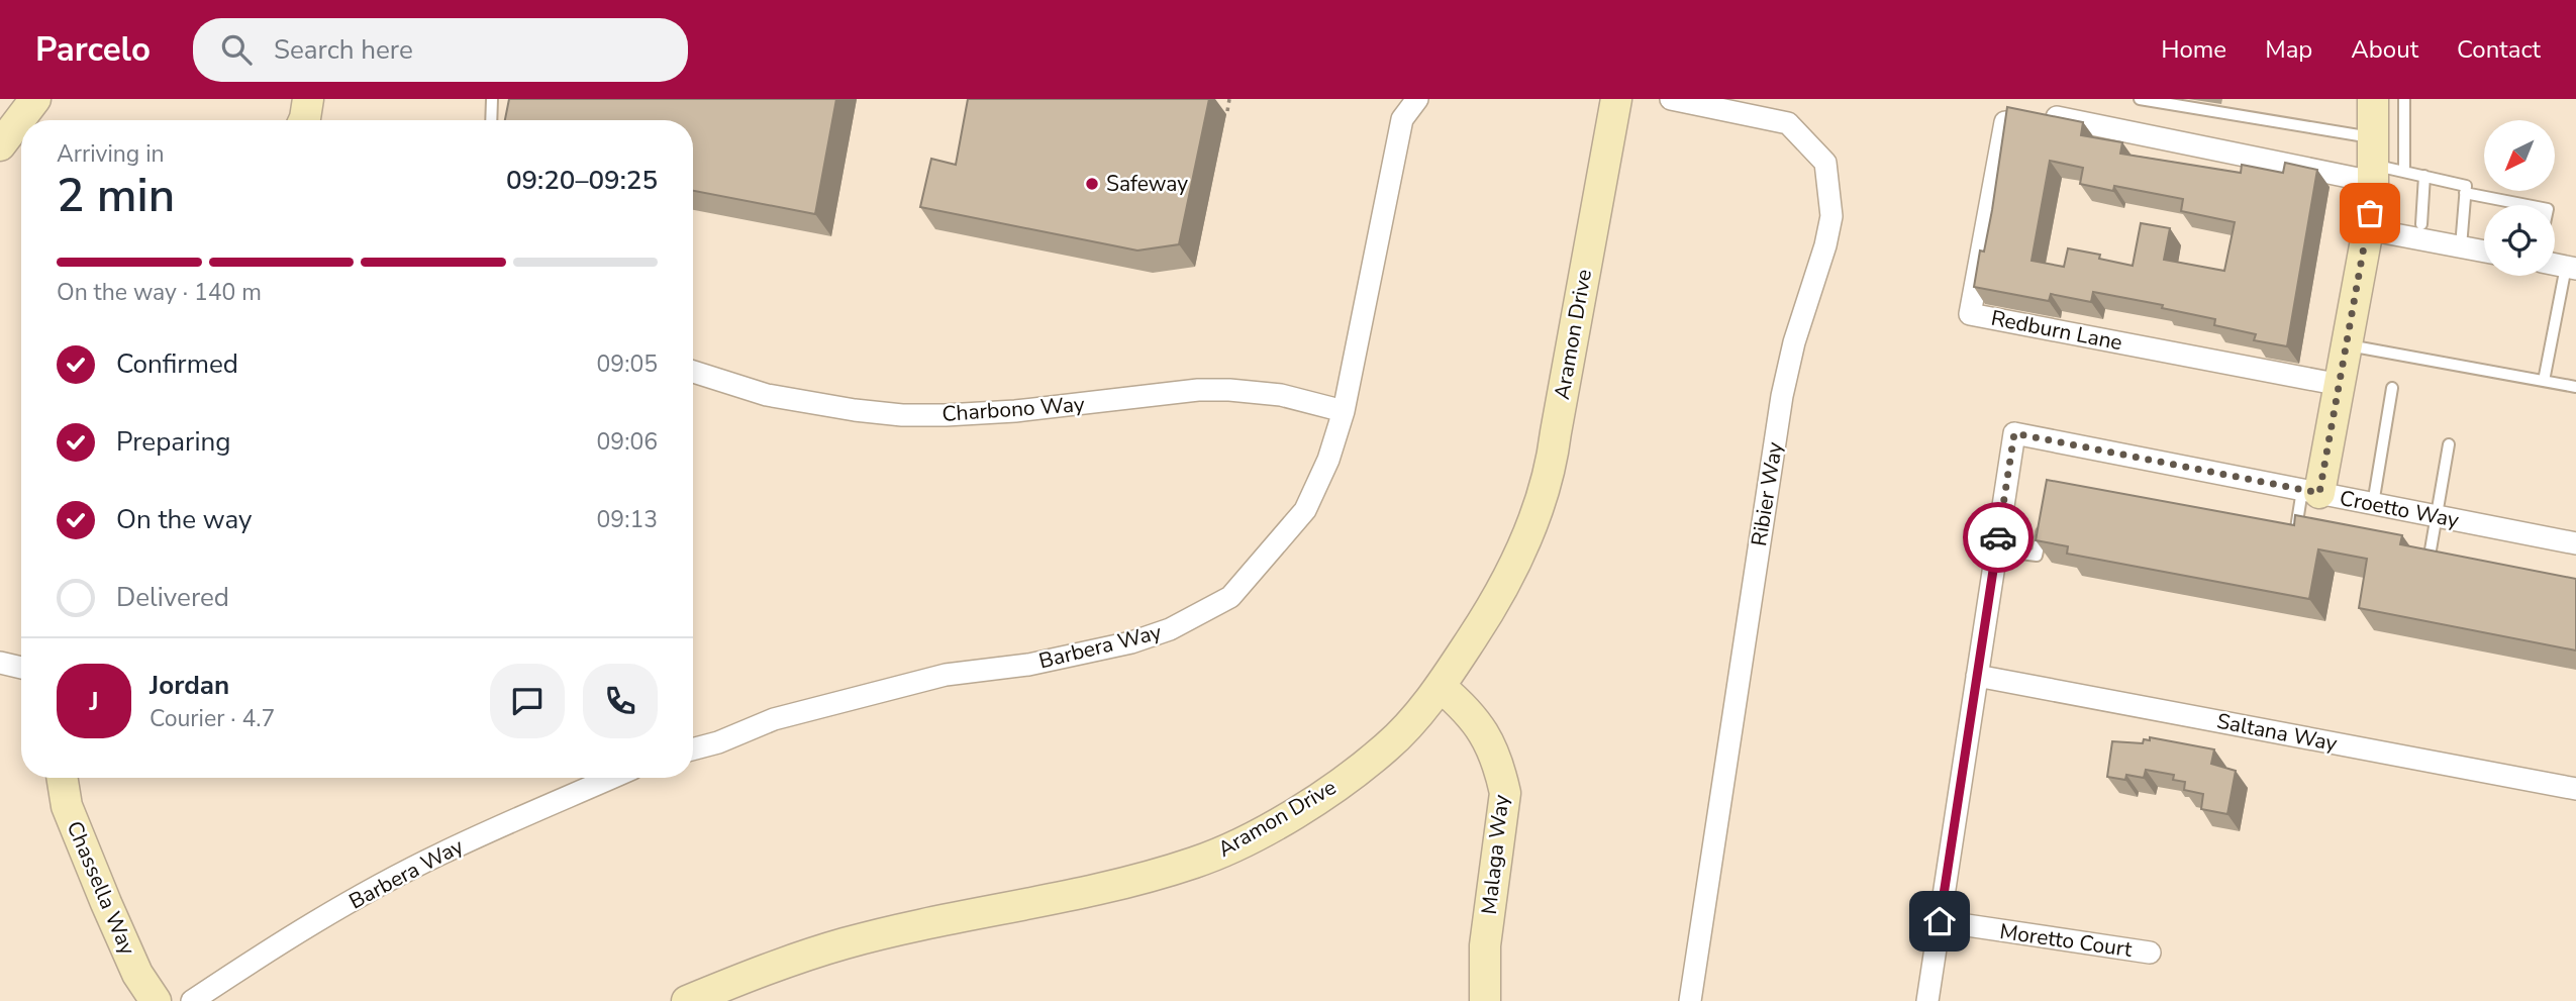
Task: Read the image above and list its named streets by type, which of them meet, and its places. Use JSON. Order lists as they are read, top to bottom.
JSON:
{
  "streets": {
    "street": [
      "Redburn Lane",
      "Aramon Drive",
      "Charbono Way",
      "Ribier Way",
      "Croetto Way",
      "Barbera Way",
      "Saltana Way",
      "Malaga Way",
      "Chassella Way",
      "Moretto Court"
    ]
  },
  "crossings": [
    ["Aramon Drive", "Malaga Way"],
    ["Charbono Way", "Barbera Way"]
  ],
  "places": ["Safeway"],
  "north": "bottom left",
  "page": {
    "header": "Parcelo",
    "search": "Search here",
    "nav": [
      "Home",
      "Map",
      "About",
      "Contact"
    ],
    "heading": ["2 min", "Arriving in", "09:20–09:25"],
    "panel": ["Jordan", "Courier · 4.7"],
    "bar": "On the way · 140 m",
    "list": [
      ["Confirmed", "09:05"],
      ["Preparing", "09:06"],
      ["On the way", "09:13"],
      "Delivered"
    ],
    "round": "J"
  }
}
